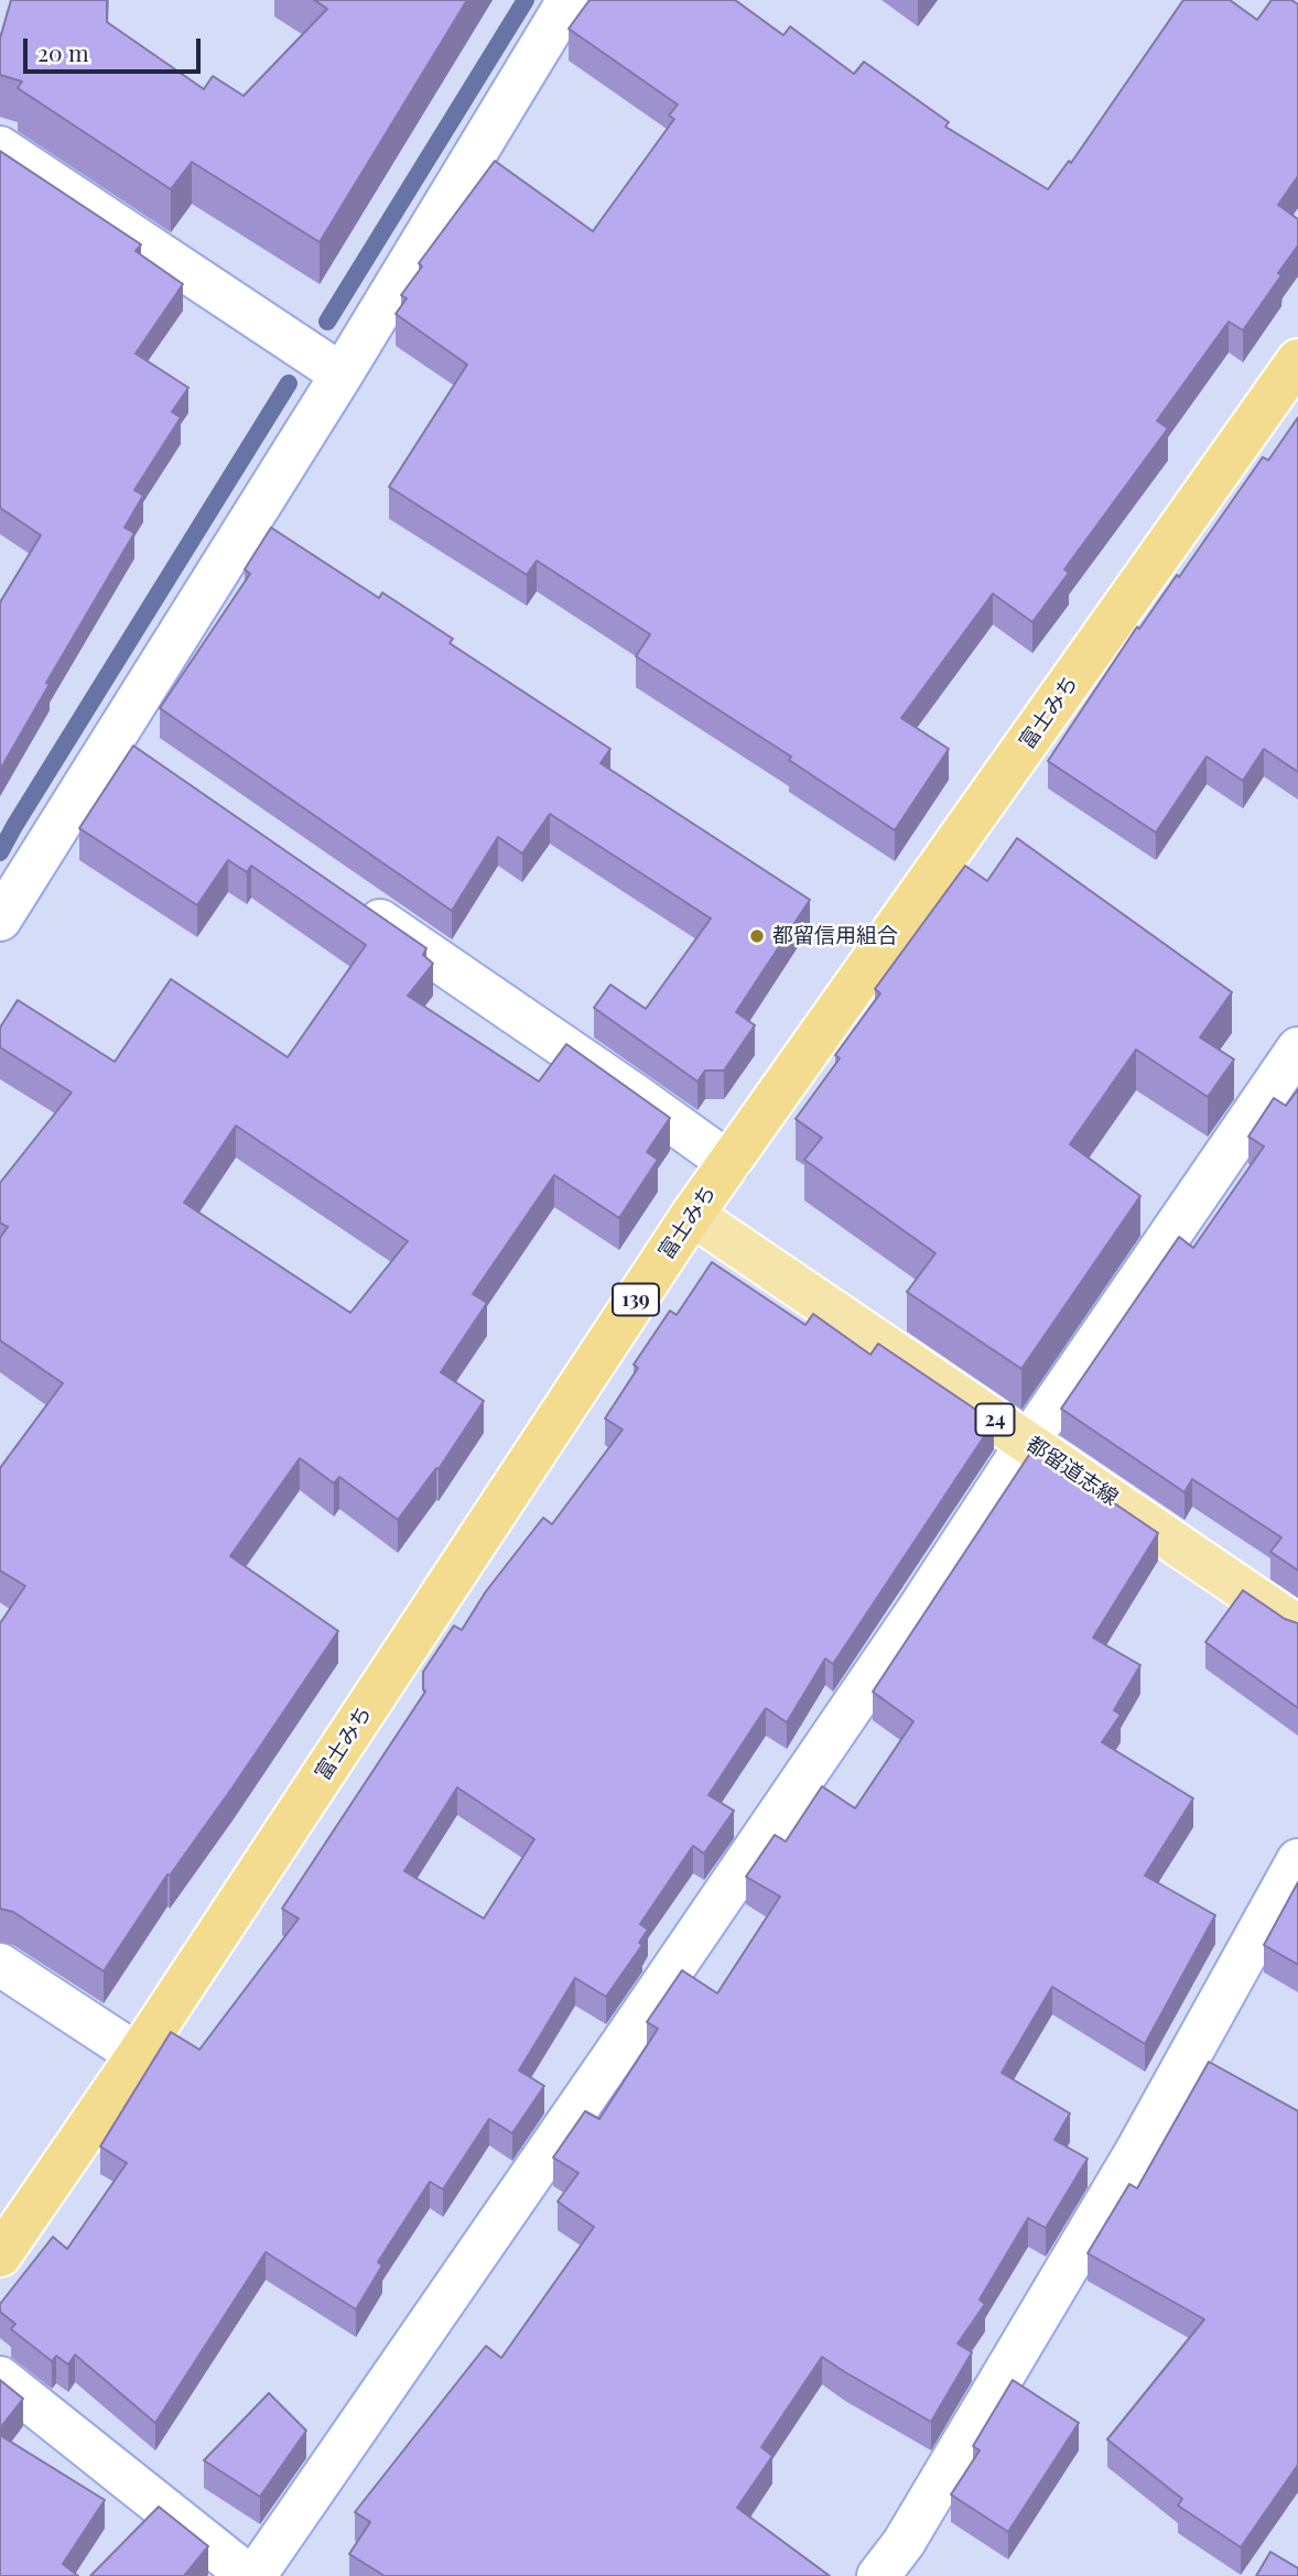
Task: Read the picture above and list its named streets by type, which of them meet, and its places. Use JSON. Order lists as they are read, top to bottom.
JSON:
{
  "streets": {
    "highway": ["富士みち", "139"],
    "main road": ["24", "都留道志線"]
  },
  "crossings": [
    ["富士みち", "都留道志線"]
  ],
  "places": ["都留信用組合"],
  "scale_bar": "20 m"
}
